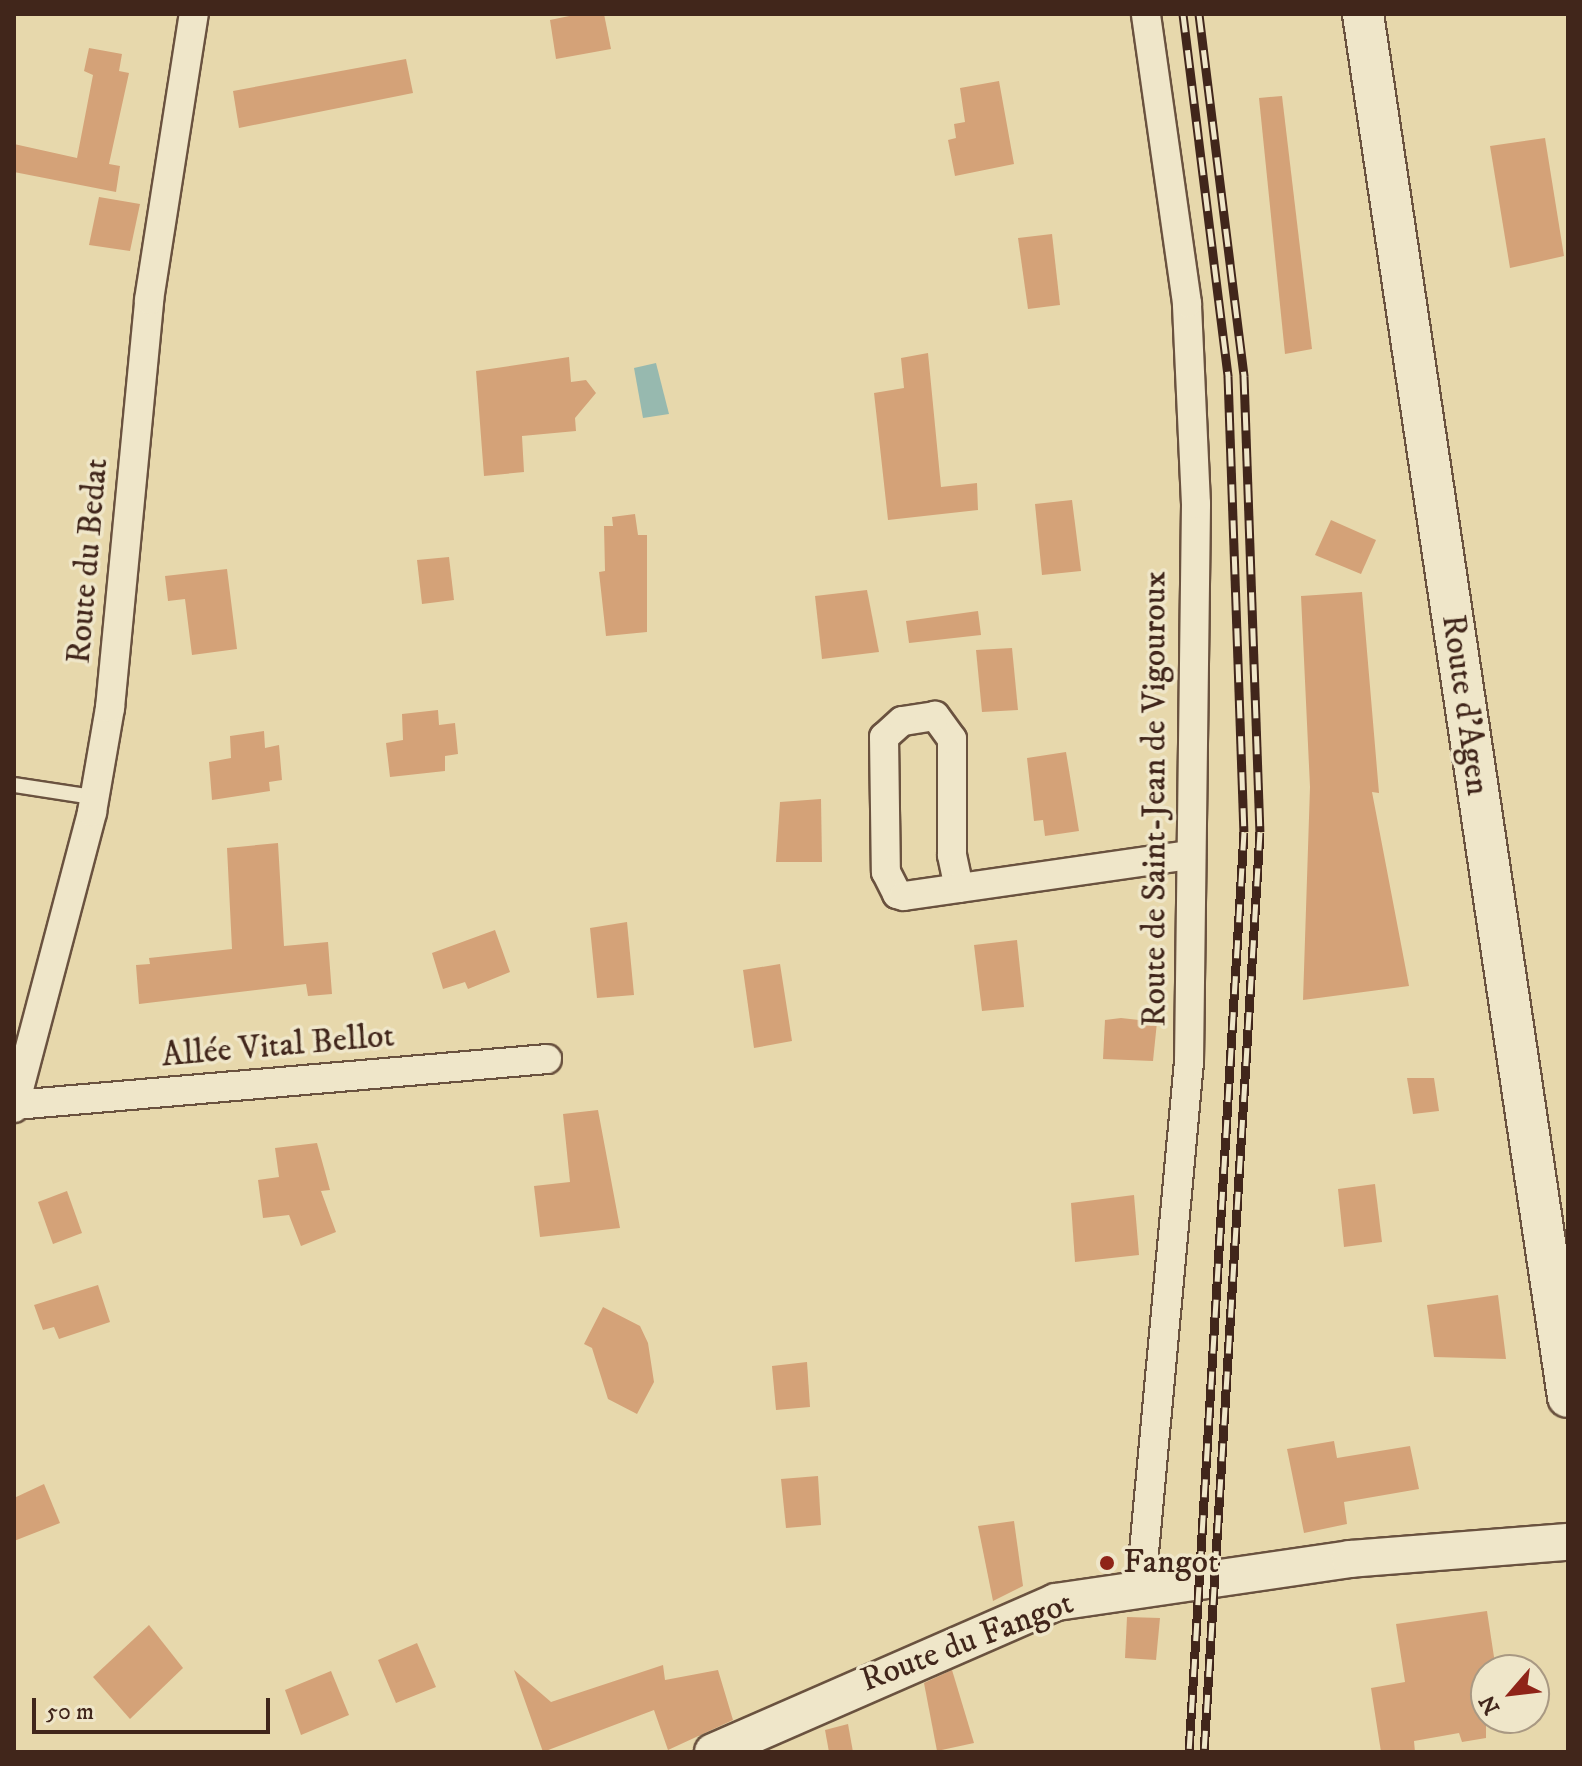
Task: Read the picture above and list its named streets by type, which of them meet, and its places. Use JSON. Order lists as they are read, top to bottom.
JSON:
{
  "streets": {
    "main road": ["Route d'Agen"],
    "street": [
      "Route du Bedat",
      "Route de Saint-Jean de Vigouroux",
      "Allée Vital Bellot",
      "Route du Fangot"
    ]
  },
  "crossings": [
    ["Route du Bedat", "Allée Vital Bellot"],
    ["Route de Saint-Jean de Vigouroux", "Route du Fangot"]
  ],
  "places": ["Fangot"],
  "scale_bar": "50 m",
  "north": "bottom left"
}
